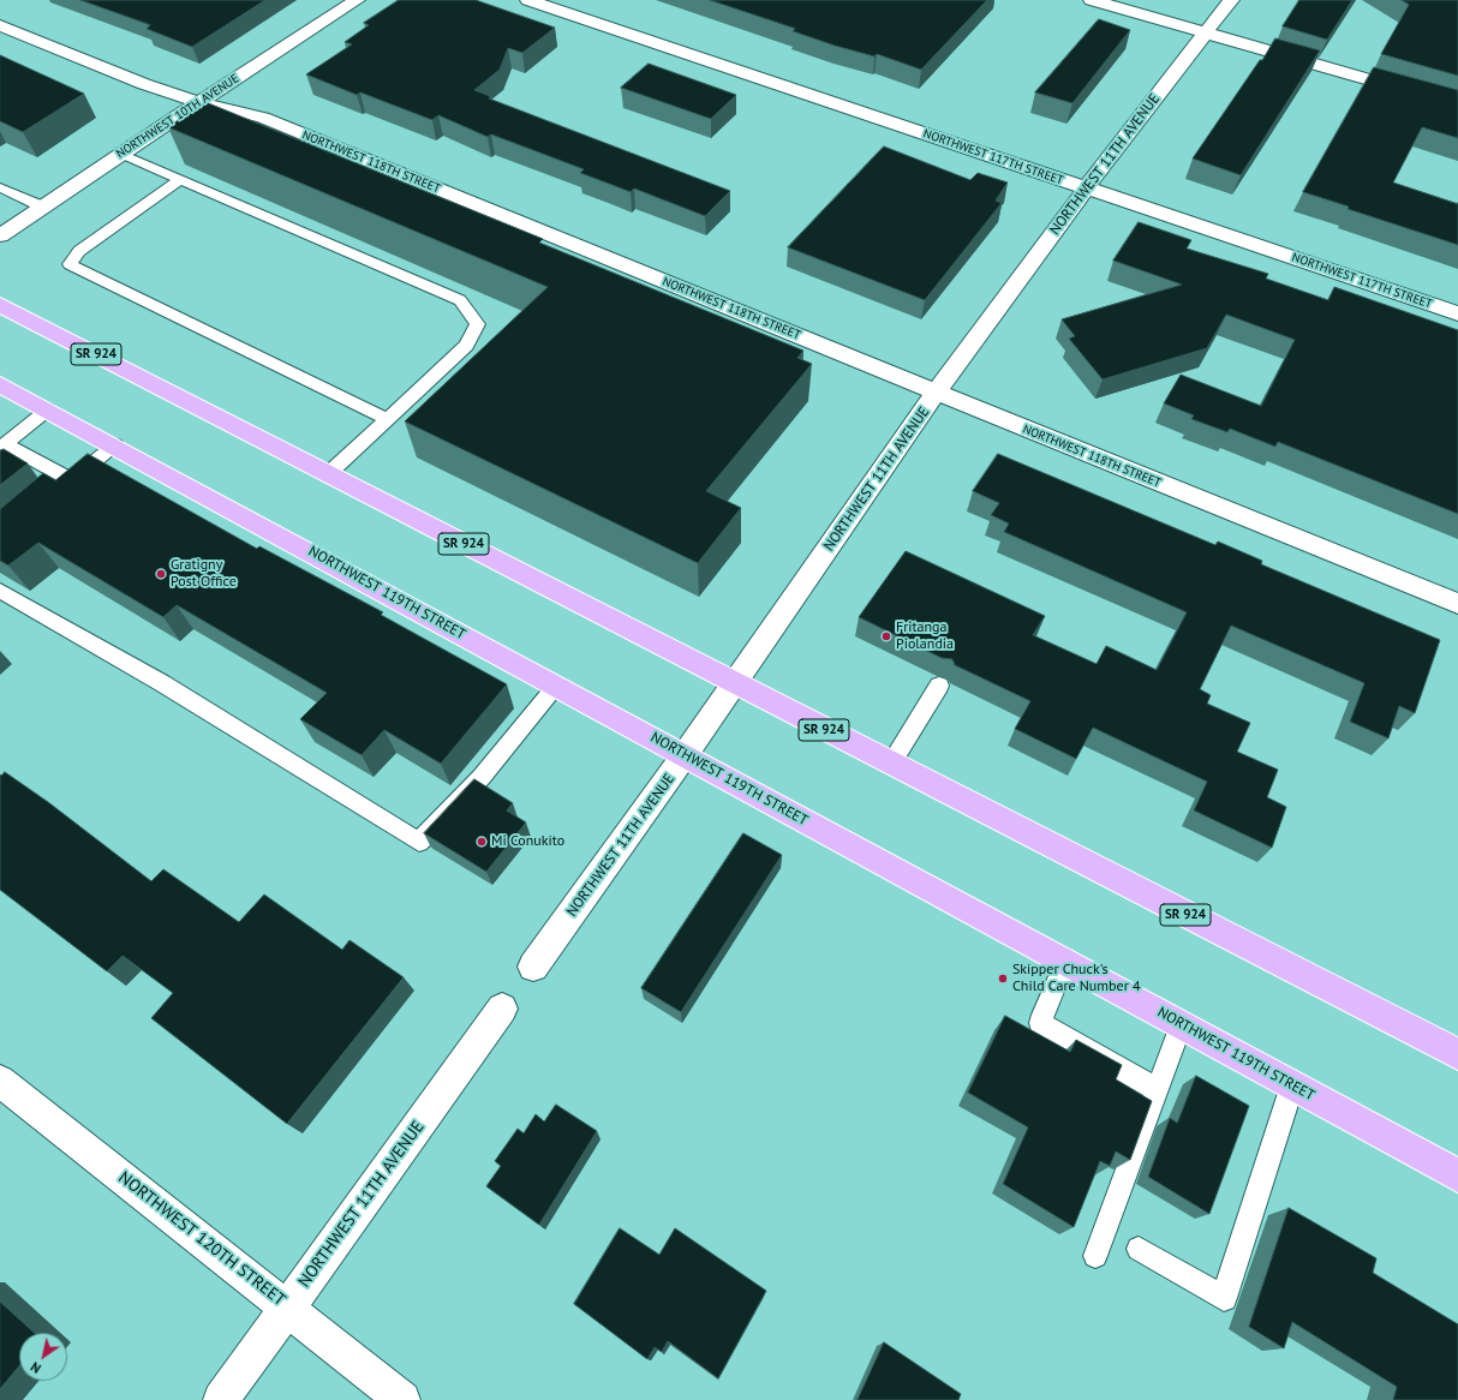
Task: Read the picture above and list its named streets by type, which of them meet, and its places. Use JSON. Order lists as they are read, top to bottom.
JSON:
{
  "streets": {
    "highway": ["SR 924", "NORTHWEST 119TH STREET"],
    "street": [
      "NORTHWEST 10TH AVENUE",
      "NORTHWEST 117TH STREET",
      "NORTHWEST 118TH STREET",
      "NORTHWEST 11TH AVENUE",
      "NORTHWEST 120TH STREET"
    ]
  },
  "crossings": [
    ["NORTHWEST 10TH AVENUE", "NORTHWEST 118TH STREET"],
    ["NORTHWEST 117TH STREET", "NORTHWEST 11TH AVENUE"],
    ["NORTHWEST 118TH STREET", "NORTHWEST 11TH AVENUE"],
    ["NORTHWEST 11TH AVENUE", "SR 924"],
    ["NORTHWEST 11TH AVENUE", "NORTHWEST 119TH STREET"],
    ["NORTHWEST 11TH AVENUE", "NORTHWEST 120TH STREET"]
  ],
  "places": [
    "Gratigny Post Office",
    "Fritanga Piolandia",
    "Mi Conukito",
    "Skipper Chuck's Child Care Number 4"
  ],
  "north": "bottom left"
}
